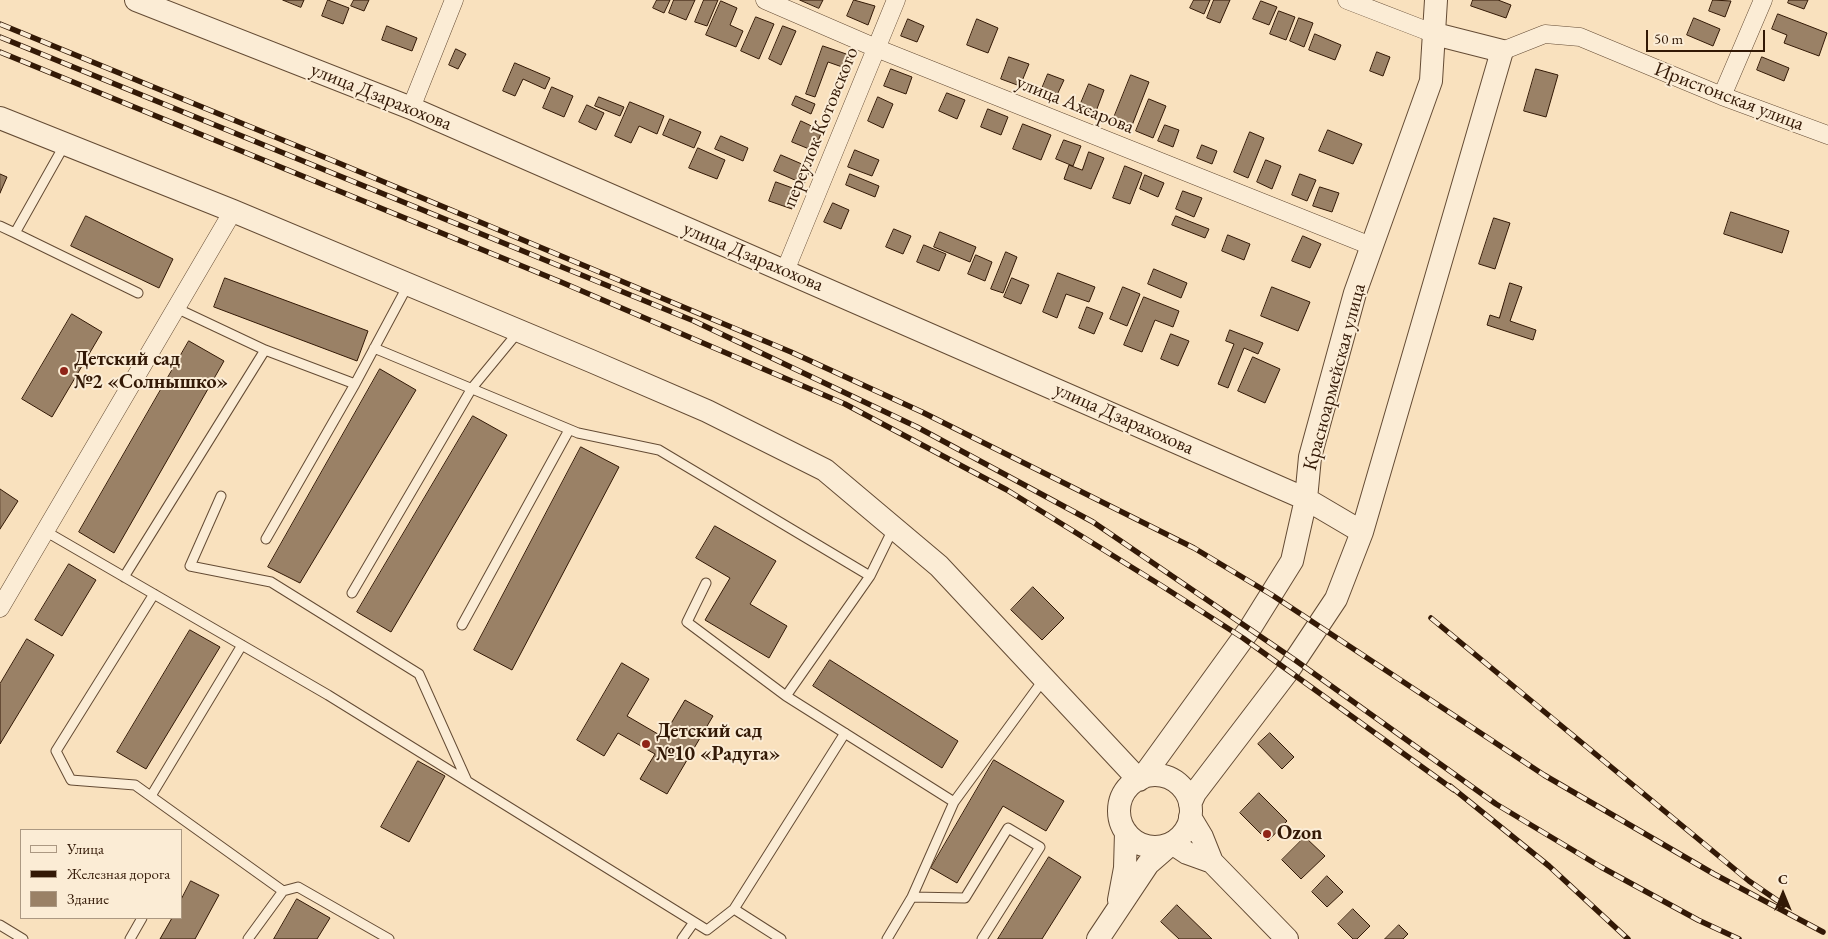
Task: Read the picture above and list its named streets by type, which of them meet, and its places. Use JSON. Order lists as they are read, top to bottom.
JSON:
{
  "streets": {
    "street": [
      "улица Дзарахохова",
      "Иристонская улица",
      "улица Ахсарова",
      "переулок Котовского",
      "Красноармейская улица"
    ]
  },
  "crossings": [
    ["улица Дзарахохова", "переулок Котовского"],
    ["улица Дзарахохова", "Красноармейская улица"],
    ["улица Ахсарова", "переулок Котовского"],
    ["улица Ахсарова", "Красноармейская улица"]
  ],
  "places": ["Детский сад №2 «Солнышко»", "Детский сад №10 «Радуга»", "Ozon"],
  "legend": ["Улица", "Железная дорога", "Здание"],
  "scale_bar": "50 m",
  "north": "top"
}
